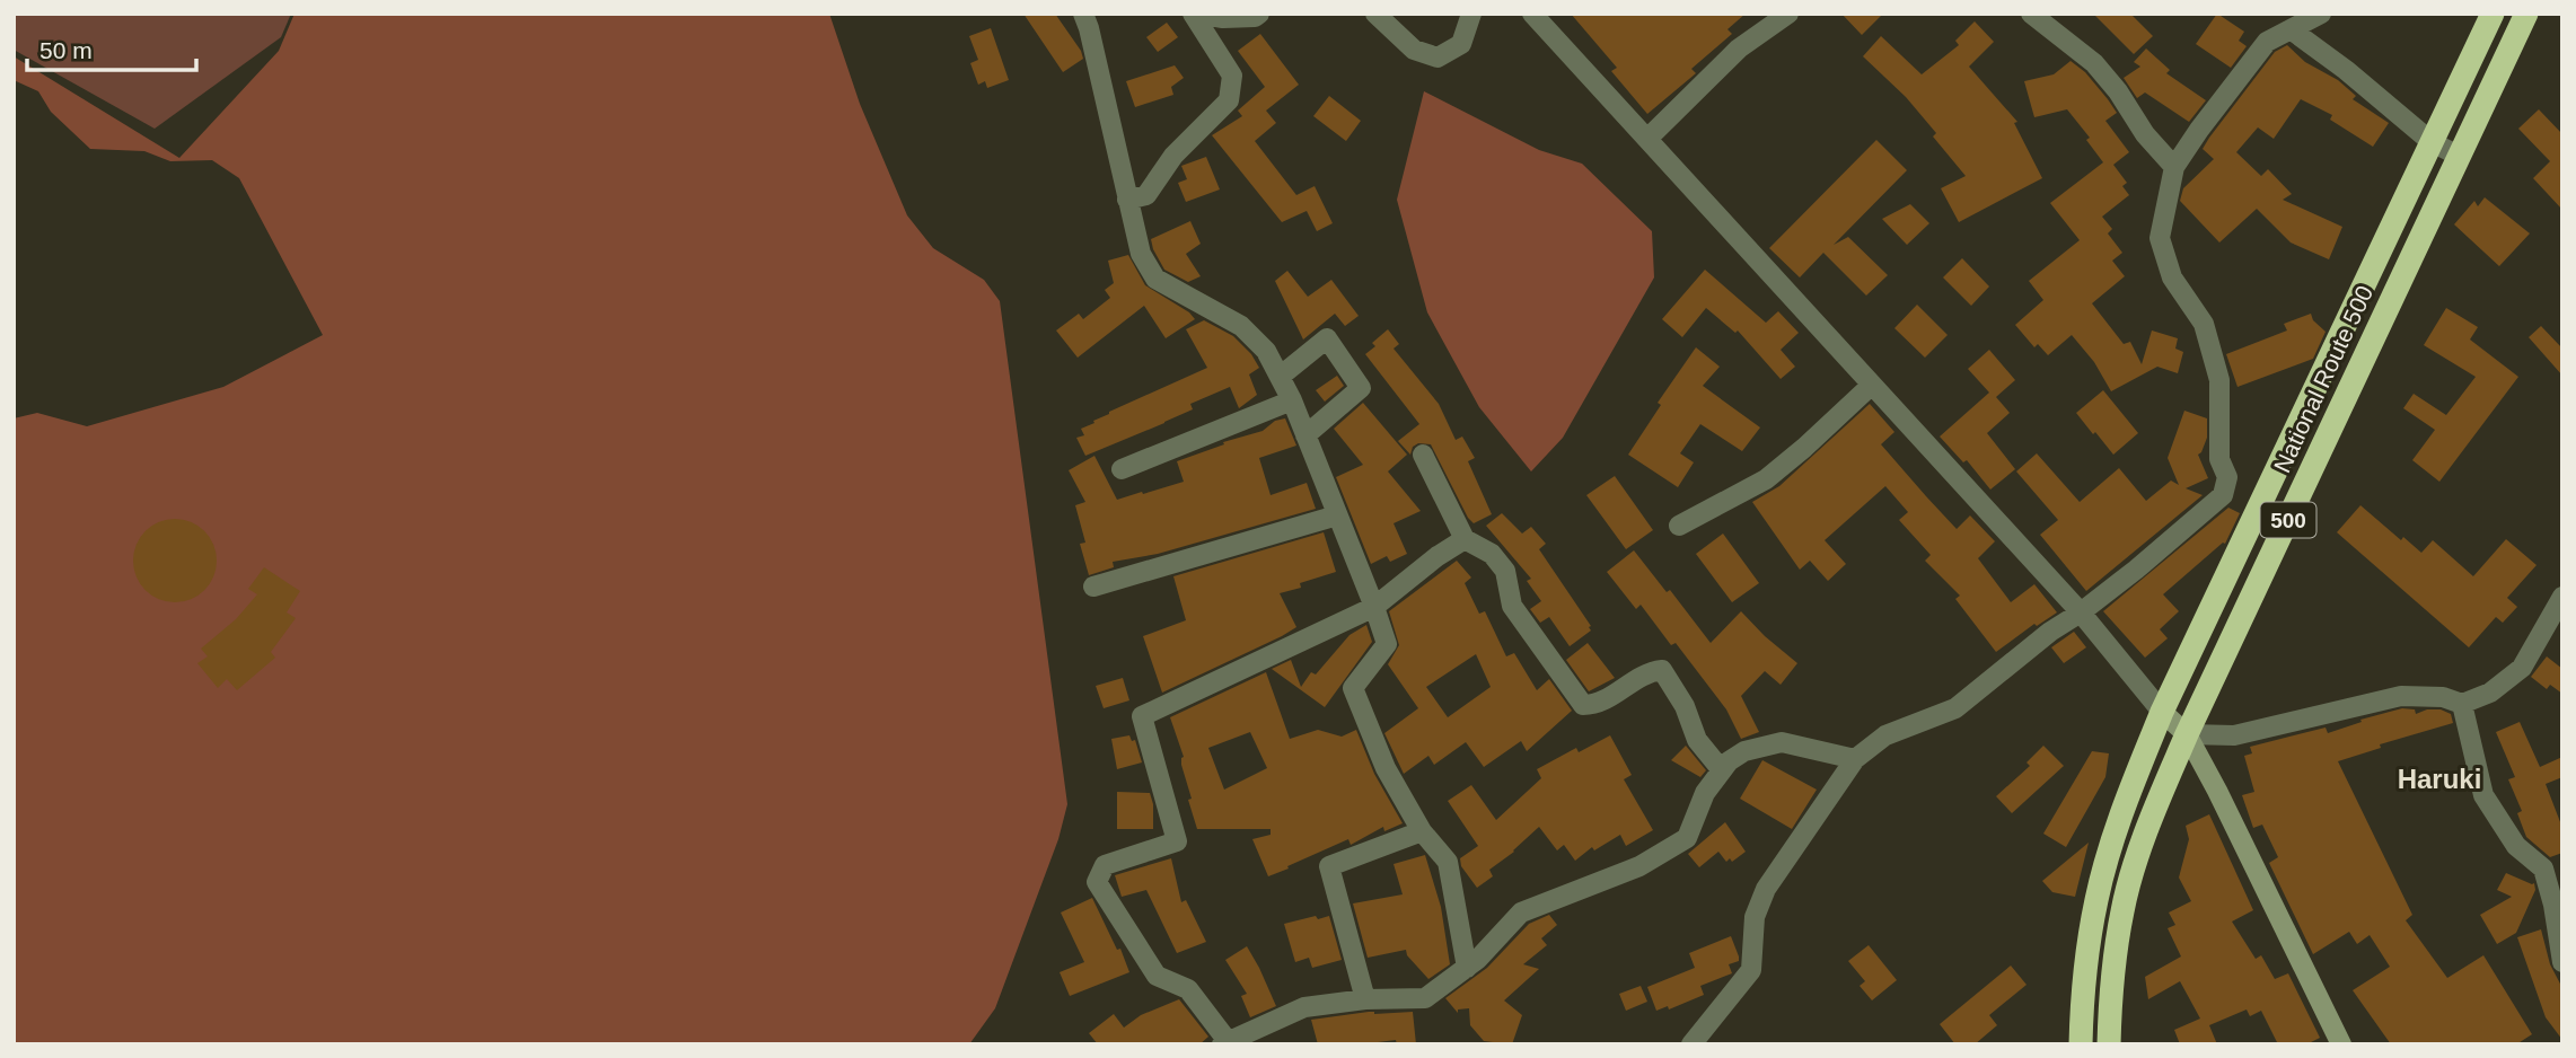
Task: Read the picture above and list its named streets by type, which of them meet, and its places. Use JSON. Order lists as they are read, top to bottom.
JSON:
{
  "streets": {
    "highway": ["National Route 500", "500"]
  },
  "districts": ["Haruki"],
  "scale_bar": "50 m"
}
